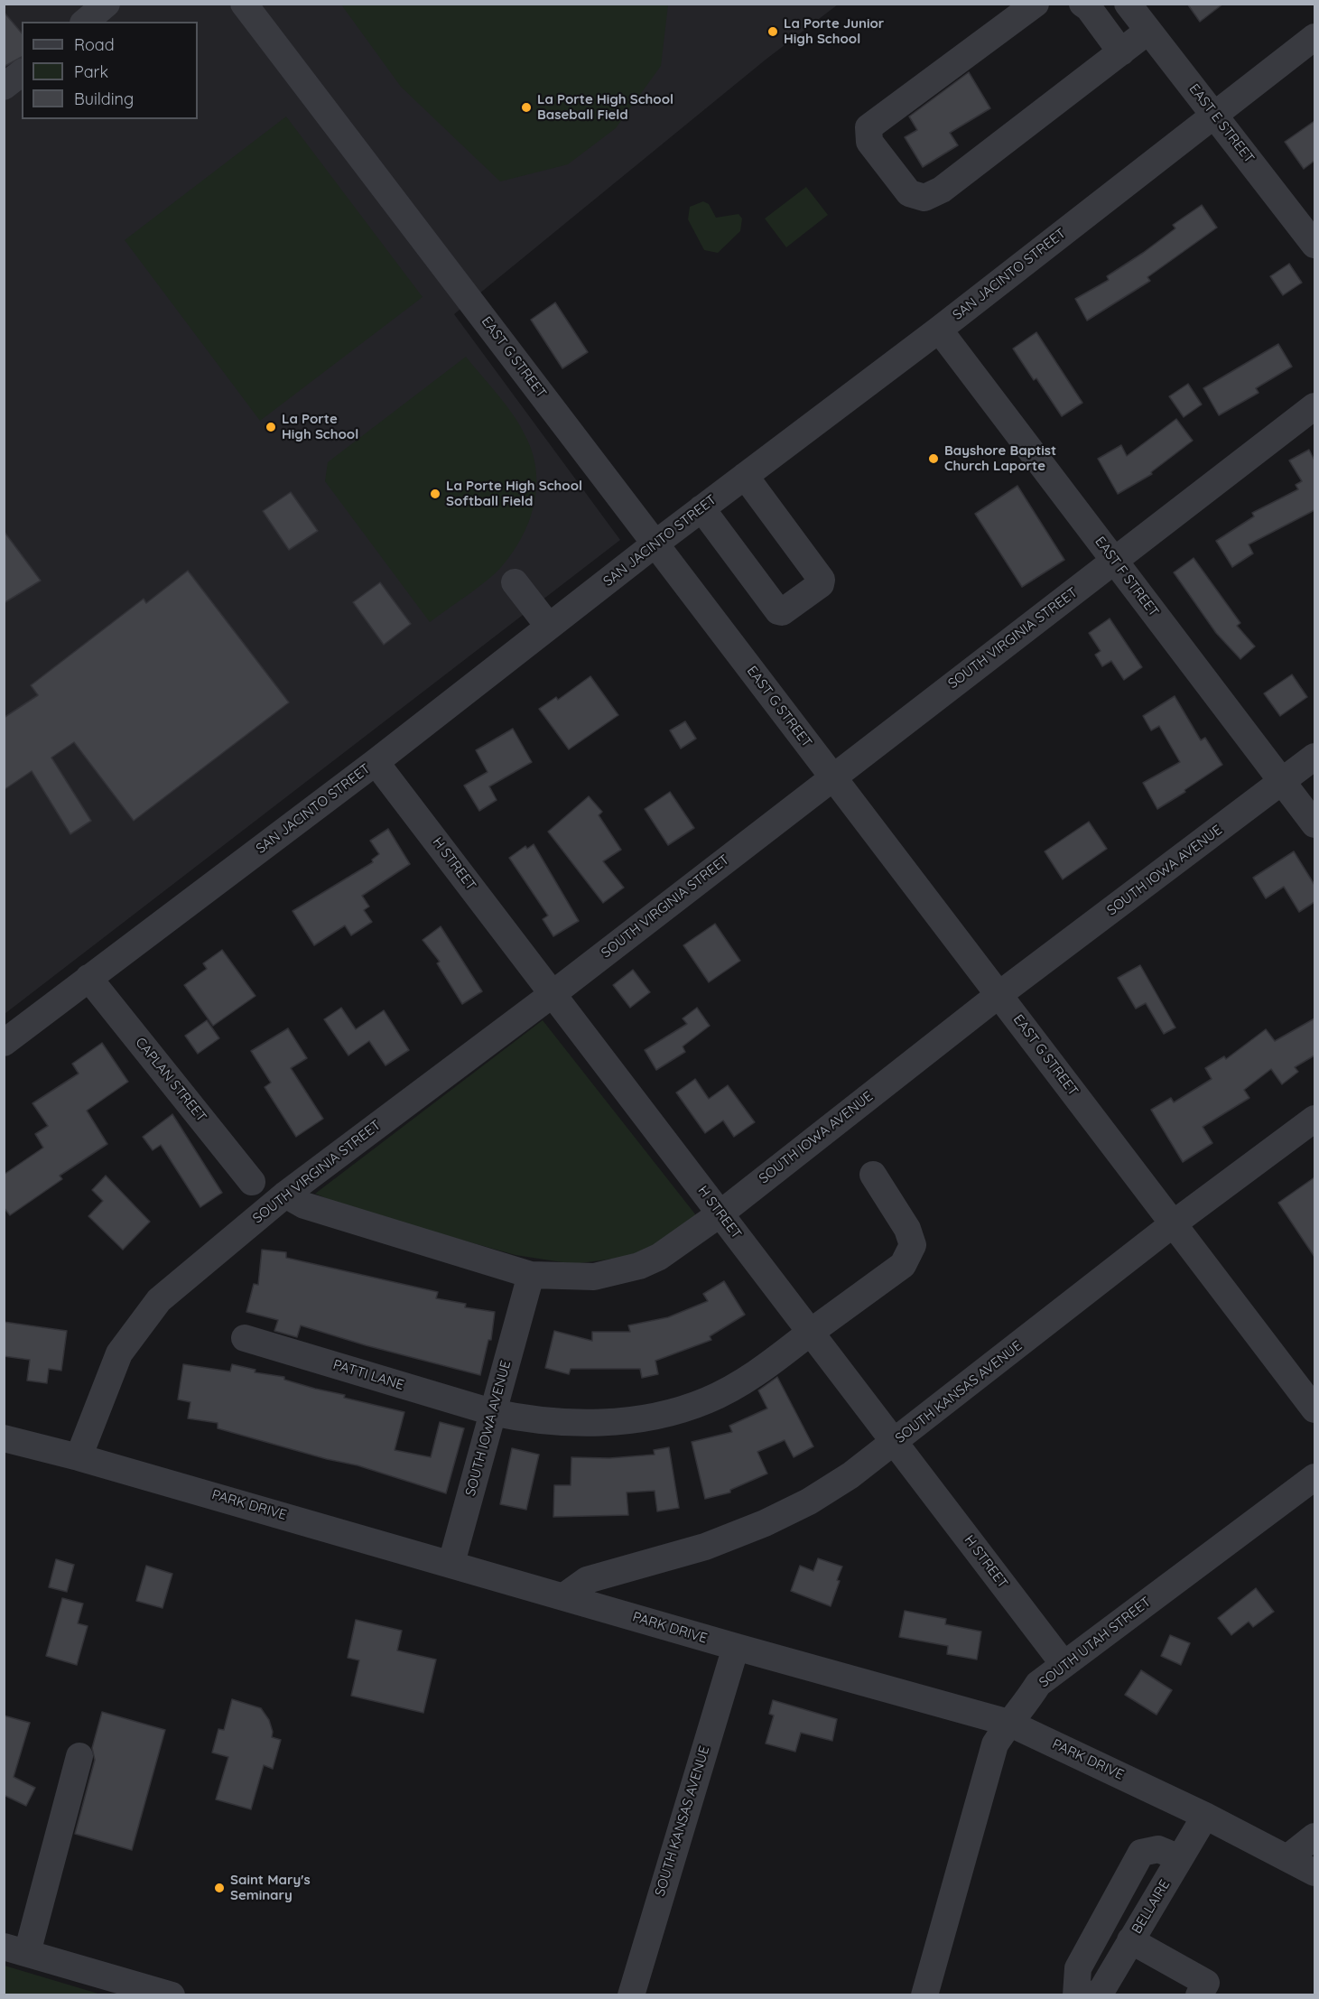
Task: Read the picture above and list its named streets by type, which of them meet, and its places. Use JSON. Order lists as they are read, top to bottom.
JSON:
{
  "streets": {
    "street": [
      "EAST E STREET",
      "SAN JACINTO STREET",
      "EAST G STREET",
      "EAST F STREET",
      "SOUTH VIRGINIA STREET",
      "H STREET",
      "SOUTH IOWA AVENUE",
      "CAPLAN STREET",
      "PATTI LANE",
      "SOUTH KANSAS AVENUE",
      "PARK DRIVE",
      "SOUTH UTAH STREET",
      "BELLAIRE"
    ]
  },
  "crossings": [
    ["EAST E STREET", "SAN JACINTO STREET"],
    ["SAN JACINTO STREET", "EAST G STREET"],
    ["SAN JACINTO STREET", "EAST F STREET"],
    ["SAN JACINTO STREET", "H STREET"],
    ["SAN JACINTO STREET", "CAPLAN STREET"],
    ["EAST G STREET", "SOUTH VIRGINIA STREET"],
    ["EAST G STREET", "SOUTH IOWA AVENUE"],
    ["EAST G STREET", "SOUTH KANSAS AVENUE"],
    ["EAST F STREET", "SOUTH VIRGINIA STREET"],
    ["EAST F STREET", "SOUTH IOWA AVENUE"],
    ["SOUTH VIRGINIA STREET", "H STREET"],
    ["SOUTH VIRGINIA STREET", "PARK DRIVE"],
    ["H STREET", "SOUTH IOWA AVENUE"],
    ["H STREET", "PATTI LANE"],
    ["H STREET", "SOUTH KANSAS AVENUE"],
    ["H STREET", "SOUTH UTAH STREET"],
    ["SOUTH IOWA AVENUE", "PATTI LANE"],
    ["SOUTH IOWA AVENUE", "PARK DRIVE"],
    ["SOUTH KANSAS AVENUE", "PARK DRIVE"],
    ["PARK DRIVE", "SOUTH UTAH STREET"],
    ["PARK DRIVE", "BELLAIRE"]
  ],
  "places": [
    "La Porte Junior High School",
    "La Porte High School Baseball Field",
    "La Porte High School",
    "Bayshore Baptist Church Laporte",
    "La Porte High School Softball Field",
    "Saint Mary's Seminary"
  ],
  "legend": ["Road", "Park", "Building"]
}
